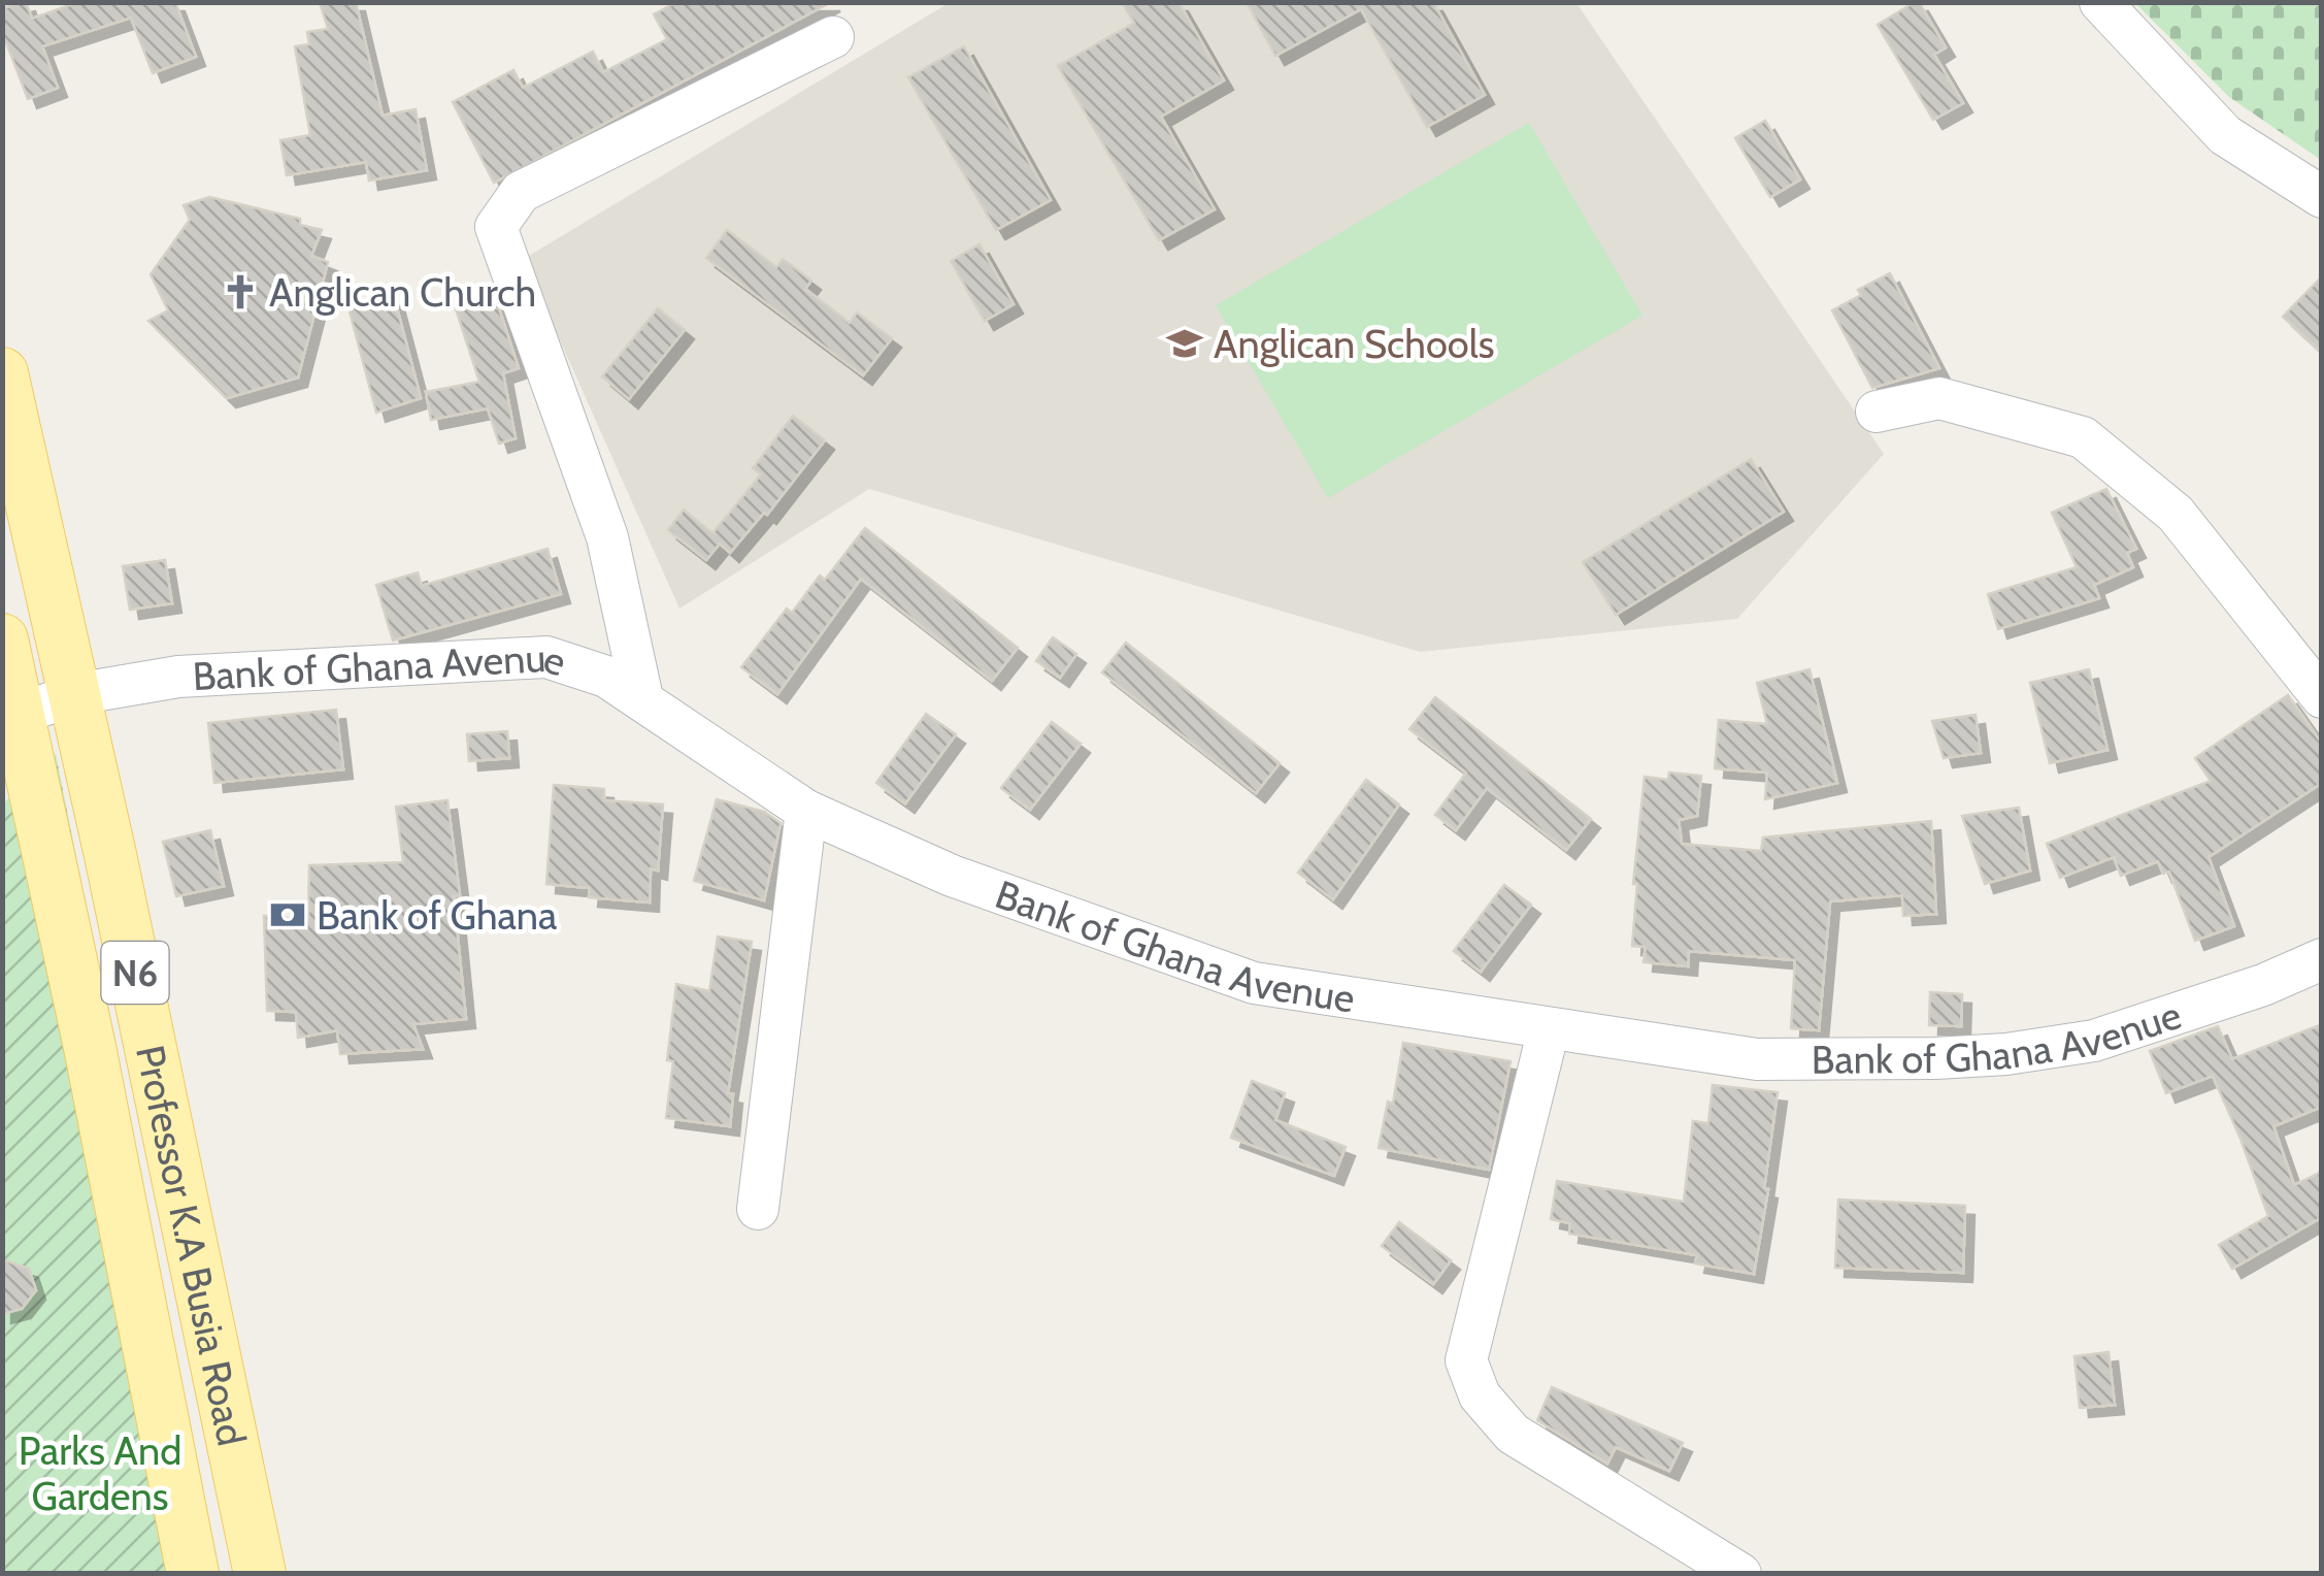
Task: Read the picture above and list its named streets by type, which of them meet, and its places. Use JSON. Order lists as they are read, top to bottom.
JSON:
{
  "streets": {
    "main road": ["N6", "Professor K.A Busia Road"],
    "street": ["Bank of Ghana Avenue"]
  },
  "crossings": [
    ["Bank of Ghana Avenue", "Professor K.A Busia Road"]
  ],
  "parks": ["Parks And Gardens"],
  "places": {
    "church": ["Anglican Church"],
    "school or university": ["Anglican Schools"],
    "bank": ["Bank of Ghana"]
  }
}
